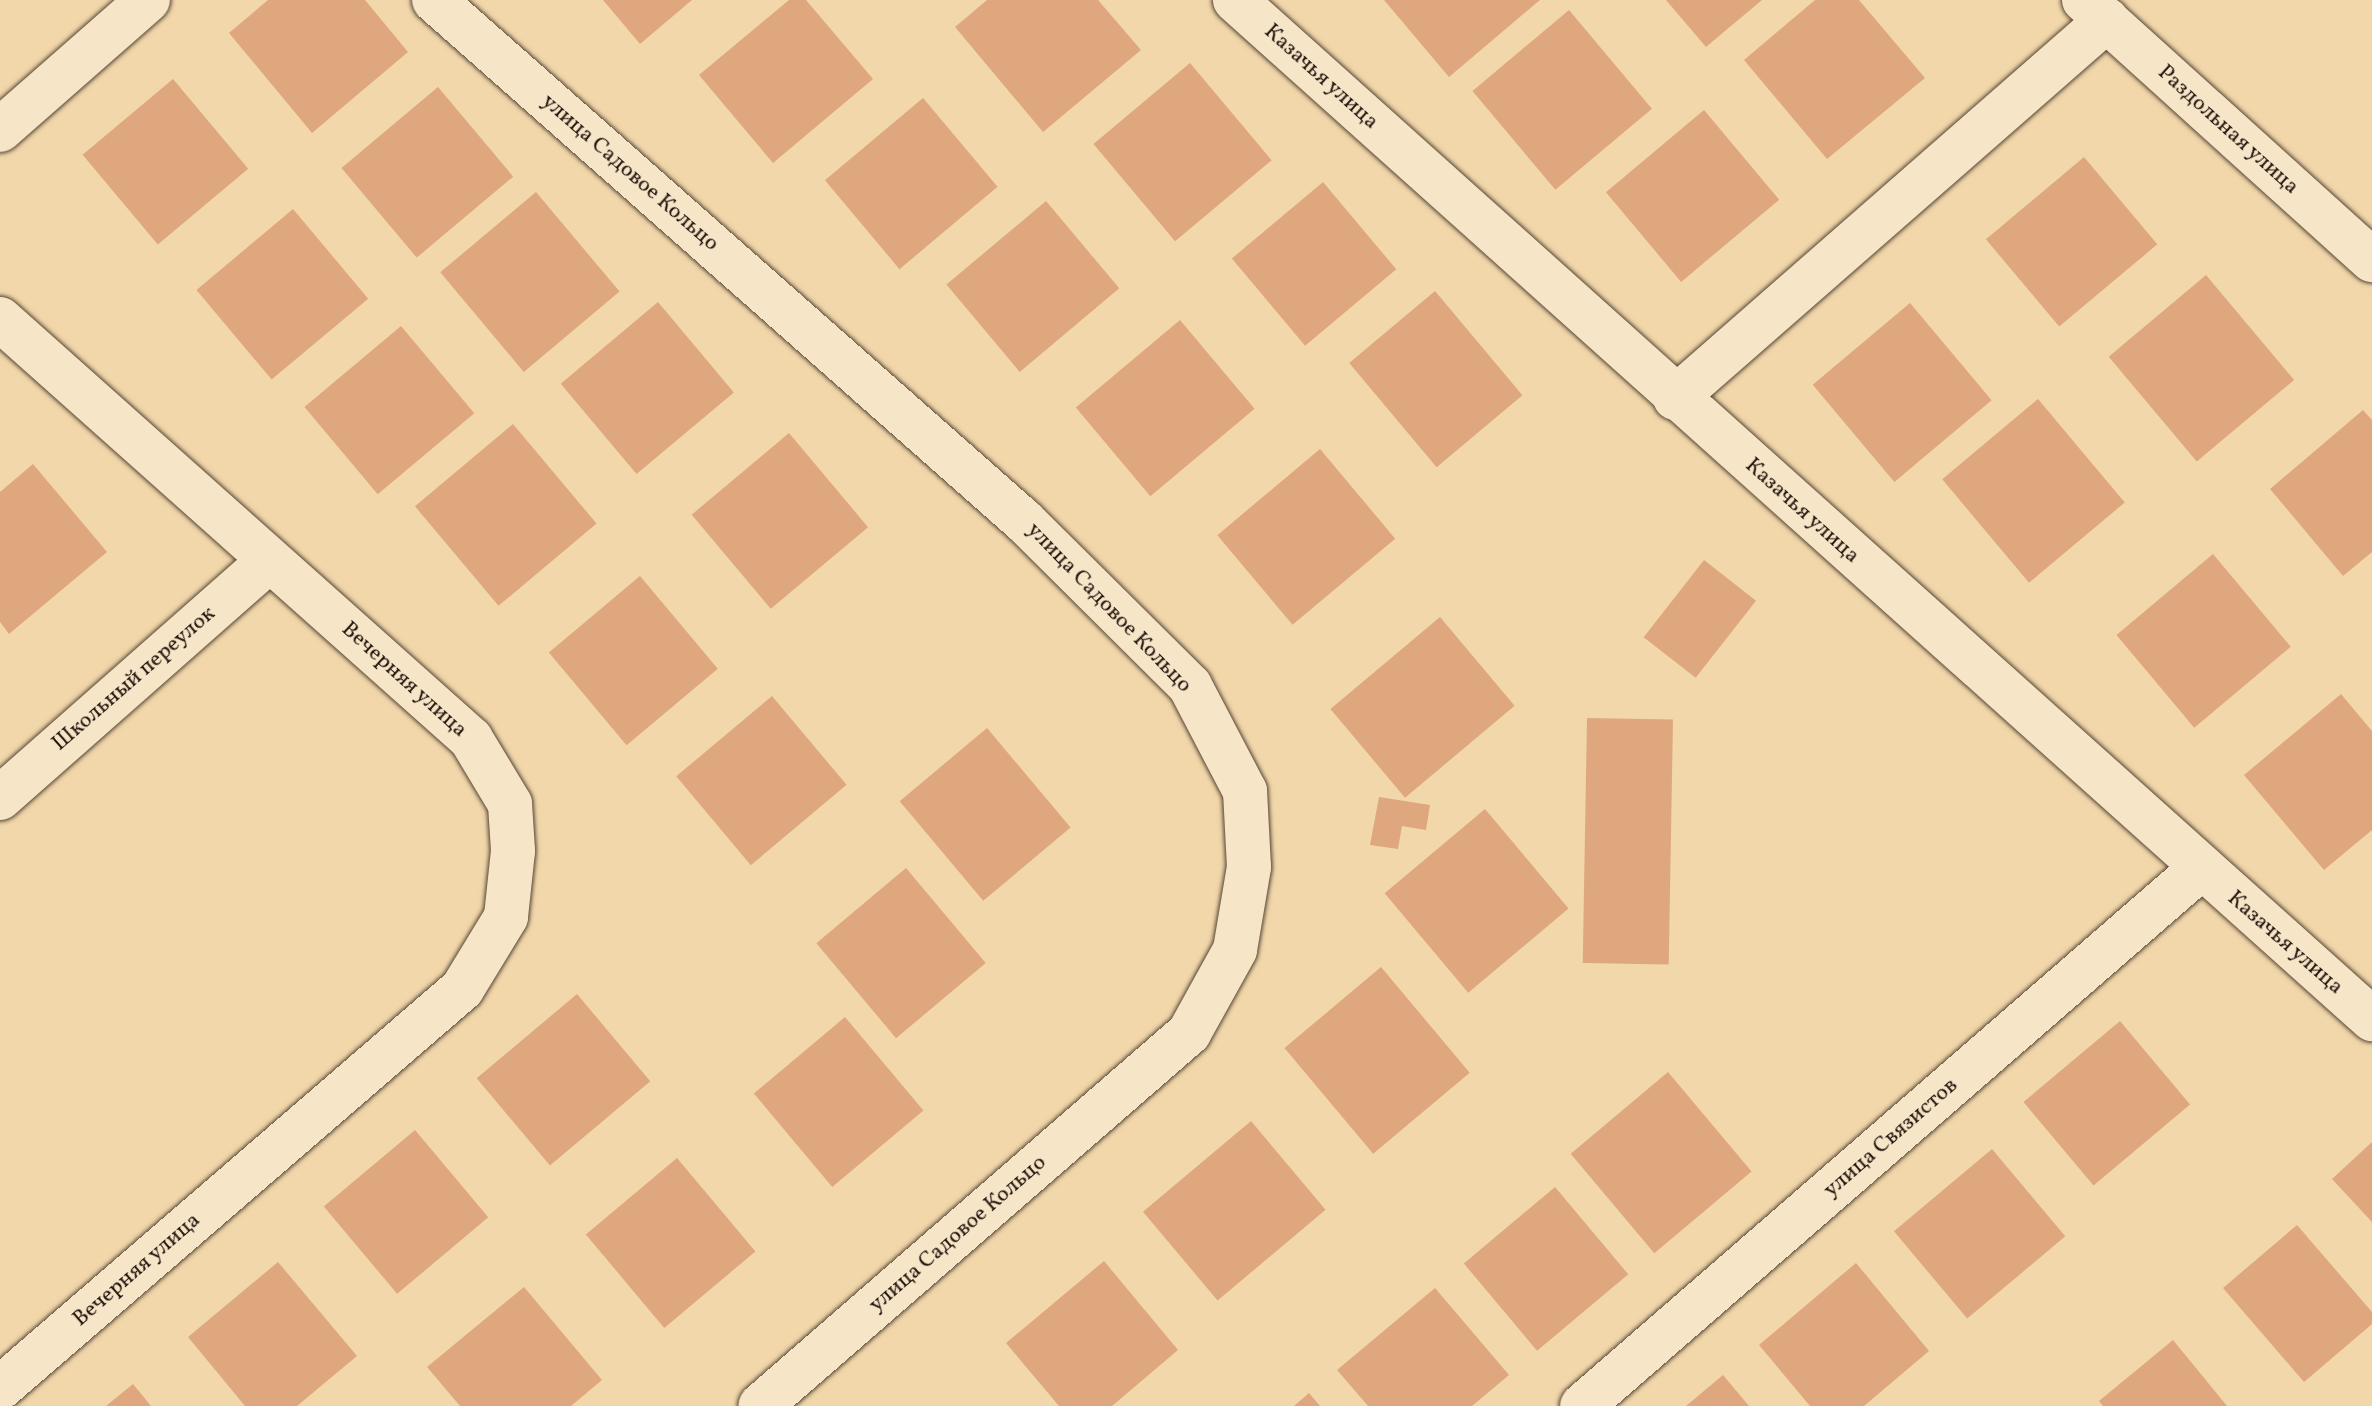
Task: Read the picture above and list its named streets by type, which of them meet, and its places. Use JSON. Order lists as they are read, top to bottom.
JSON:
{
  "streets": {
    "street": [
      "Казачья улица",
      "Раздольная улица",
      "улица Садовое Кольцо",
      "Школьный переулок",
      "Вечерняя улица",
      "улица Связистов"
    ]
  },
  "crossings": [
    ["Казачья улица", "улица Связистов"],
    ["Школьный переулок", "Вечерняя улица"]
  ]
}
